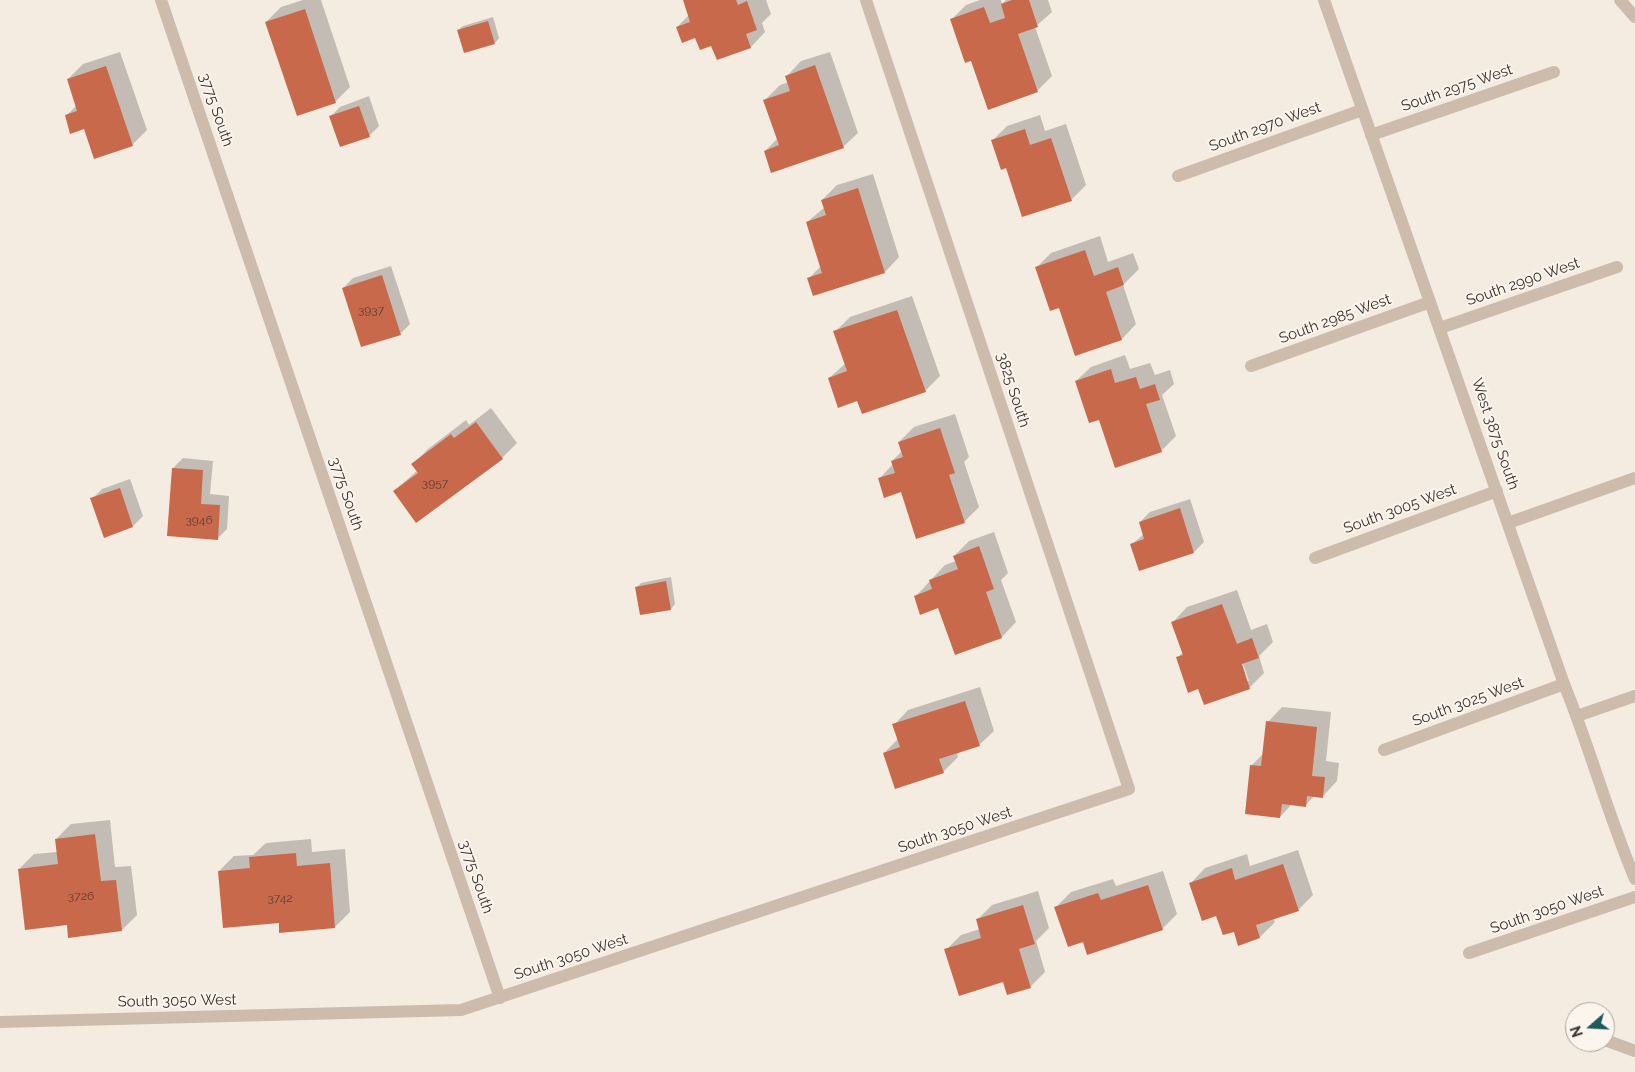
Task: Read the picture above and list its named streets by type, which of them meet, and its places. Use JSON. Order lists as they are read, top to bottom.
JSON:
{
  "streets": {
    "street": [
      "South 2975 West",
      "3775 South",
      "South 2970 West",
      "South 2990 West",
      "South 2985 West",
      "3825 South",
      "West 3875 South",
      "South 3005 West",
      "South 3025 West",
      "South 3050 West"
    ]
  },
  "crossings": [
    ["South 2975 West", "West 3875 South"],
    ["3775 South", "South 3050 West"],
    ["South 2970 West", "West 3875 South"],
    ["South 2990 West", "West 3875 South"],
    ["South 2985 West", "West 3875 South"],
    ["3825 South", "South 3050 West"],
    ["West 3875 South", "South 3005 West"],
    ["West 3875 South", "South 3025 West"]
  ],
  "house_numbers": [
    "3937",
    "3957",
    "3946",
    "3726",
    "3742"
  ],
  "north": "left"
}
